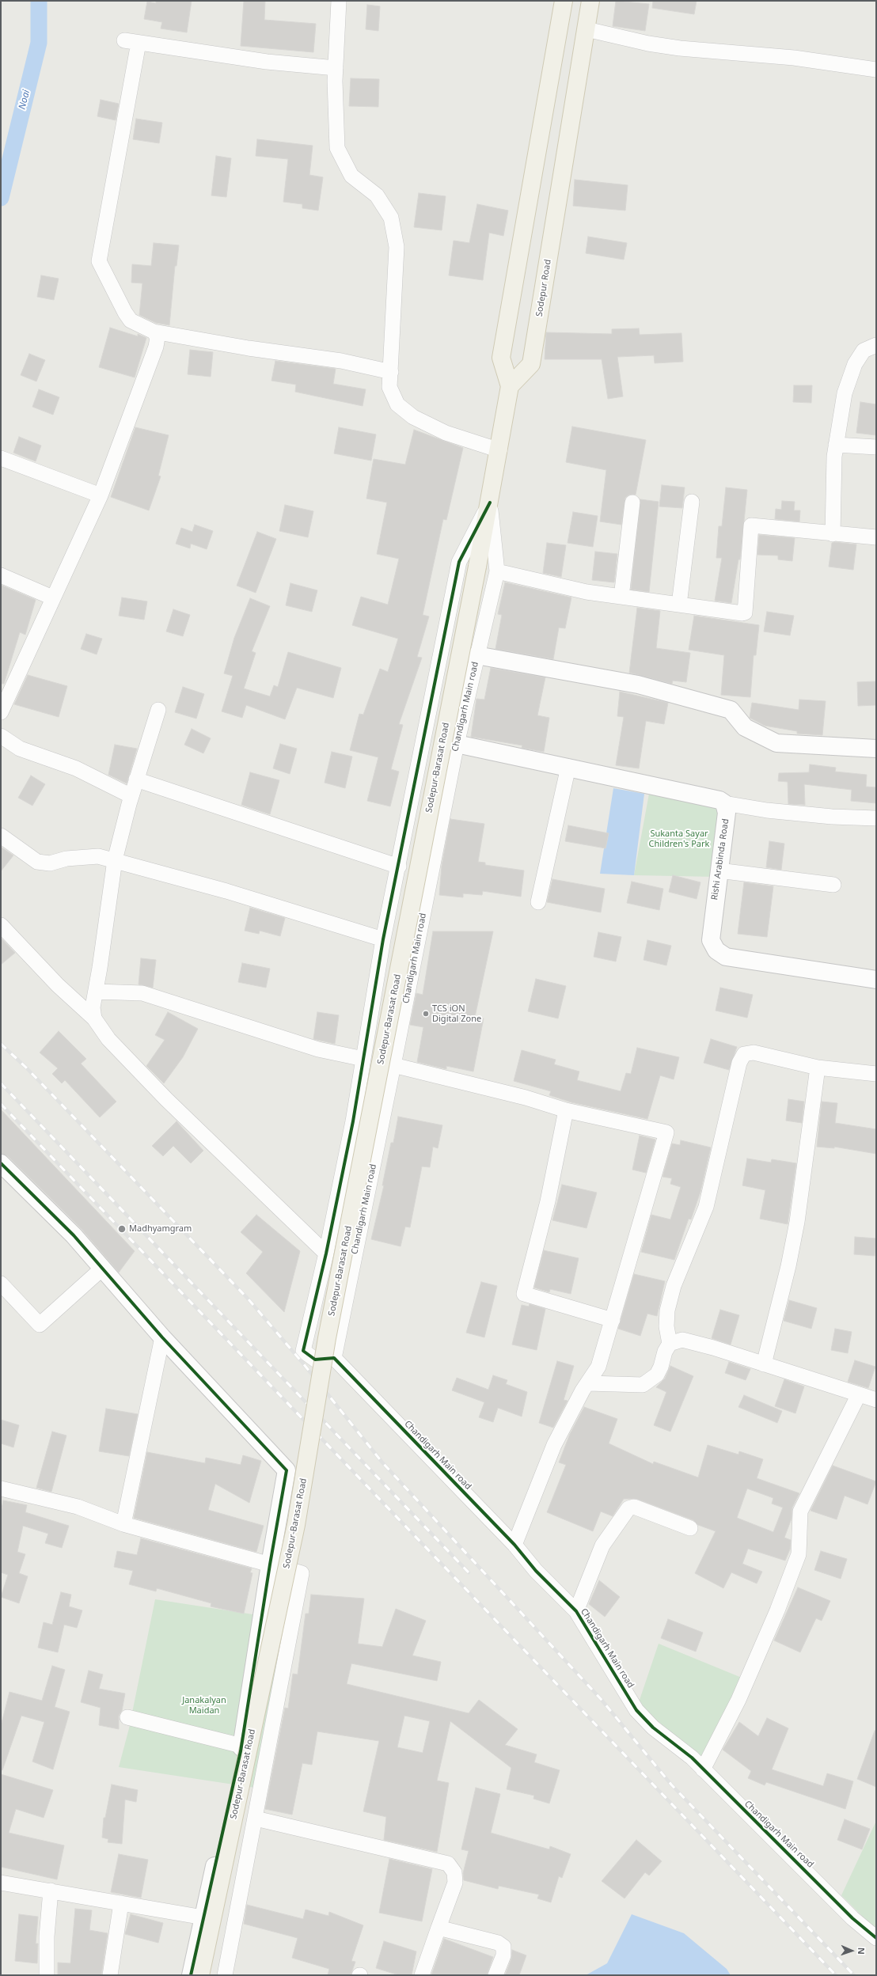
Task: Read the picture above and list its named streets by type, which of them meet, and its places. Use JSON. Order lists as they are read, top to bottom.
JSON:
{
  "streets": {
    "main road": ["Sodepur Road", "Sodepur-Barasat Road"],
    "street": ["Chandigarh Main road", "Rishi Arabinda Road"]
  },
  "crossings": [
    ["Chandigarh Main road", "Sodepur-Barasat Road"]
  ],
  "water": ["Noai"],
  "parks": ["Sukanta Sayar Children's Park", "Janakalyan Maidan"],
  "places": ["TCS iON Digital Zone", "Madhyamgram"],
  "north": "right"
}
